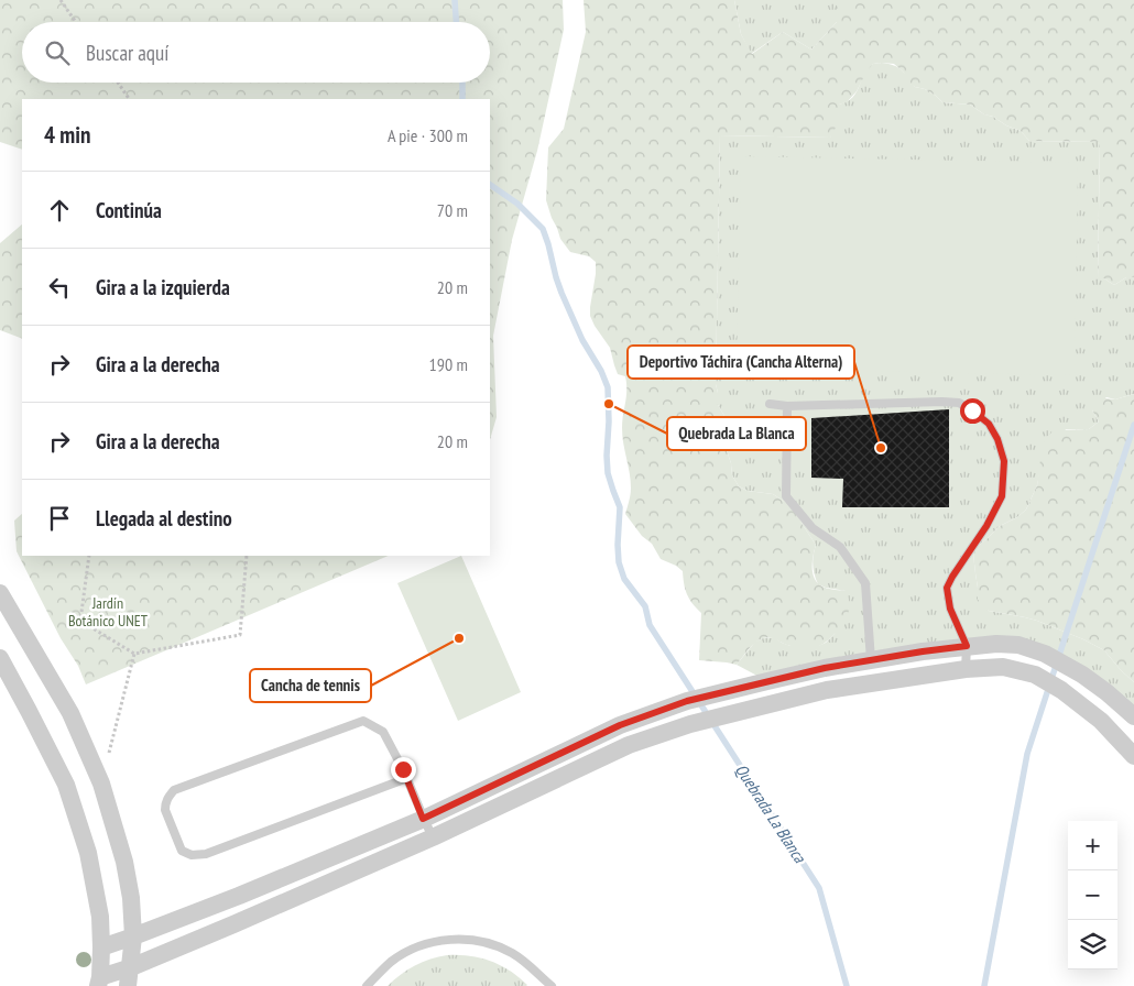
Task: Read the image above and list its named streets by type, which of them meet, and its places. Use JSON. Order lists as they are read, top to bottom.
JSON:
{
  "water": ["Quebrada La Blanca"],
  "parks": ["Jardín Botánico UNET"],
  "places": ["Quebrada La Blanca", "Deportivo Táchira (Cancha Alterna)", "Cancha de tennis"],
  "page": {
    "search": "Buscar aquí",
    "heading": ["4 min", "A pie · 300 m"],
    "list": [
      ["Continúa", "70 m"],
      ["Gira a la izquierda", "20 m"],
      ["Gira a la derecha", "190 m"],
      ["Gira a la derecha", "20 m"],
      "Llegada al destino"
    ],
    "map_buttons": ["+", "−"]
  }
}
